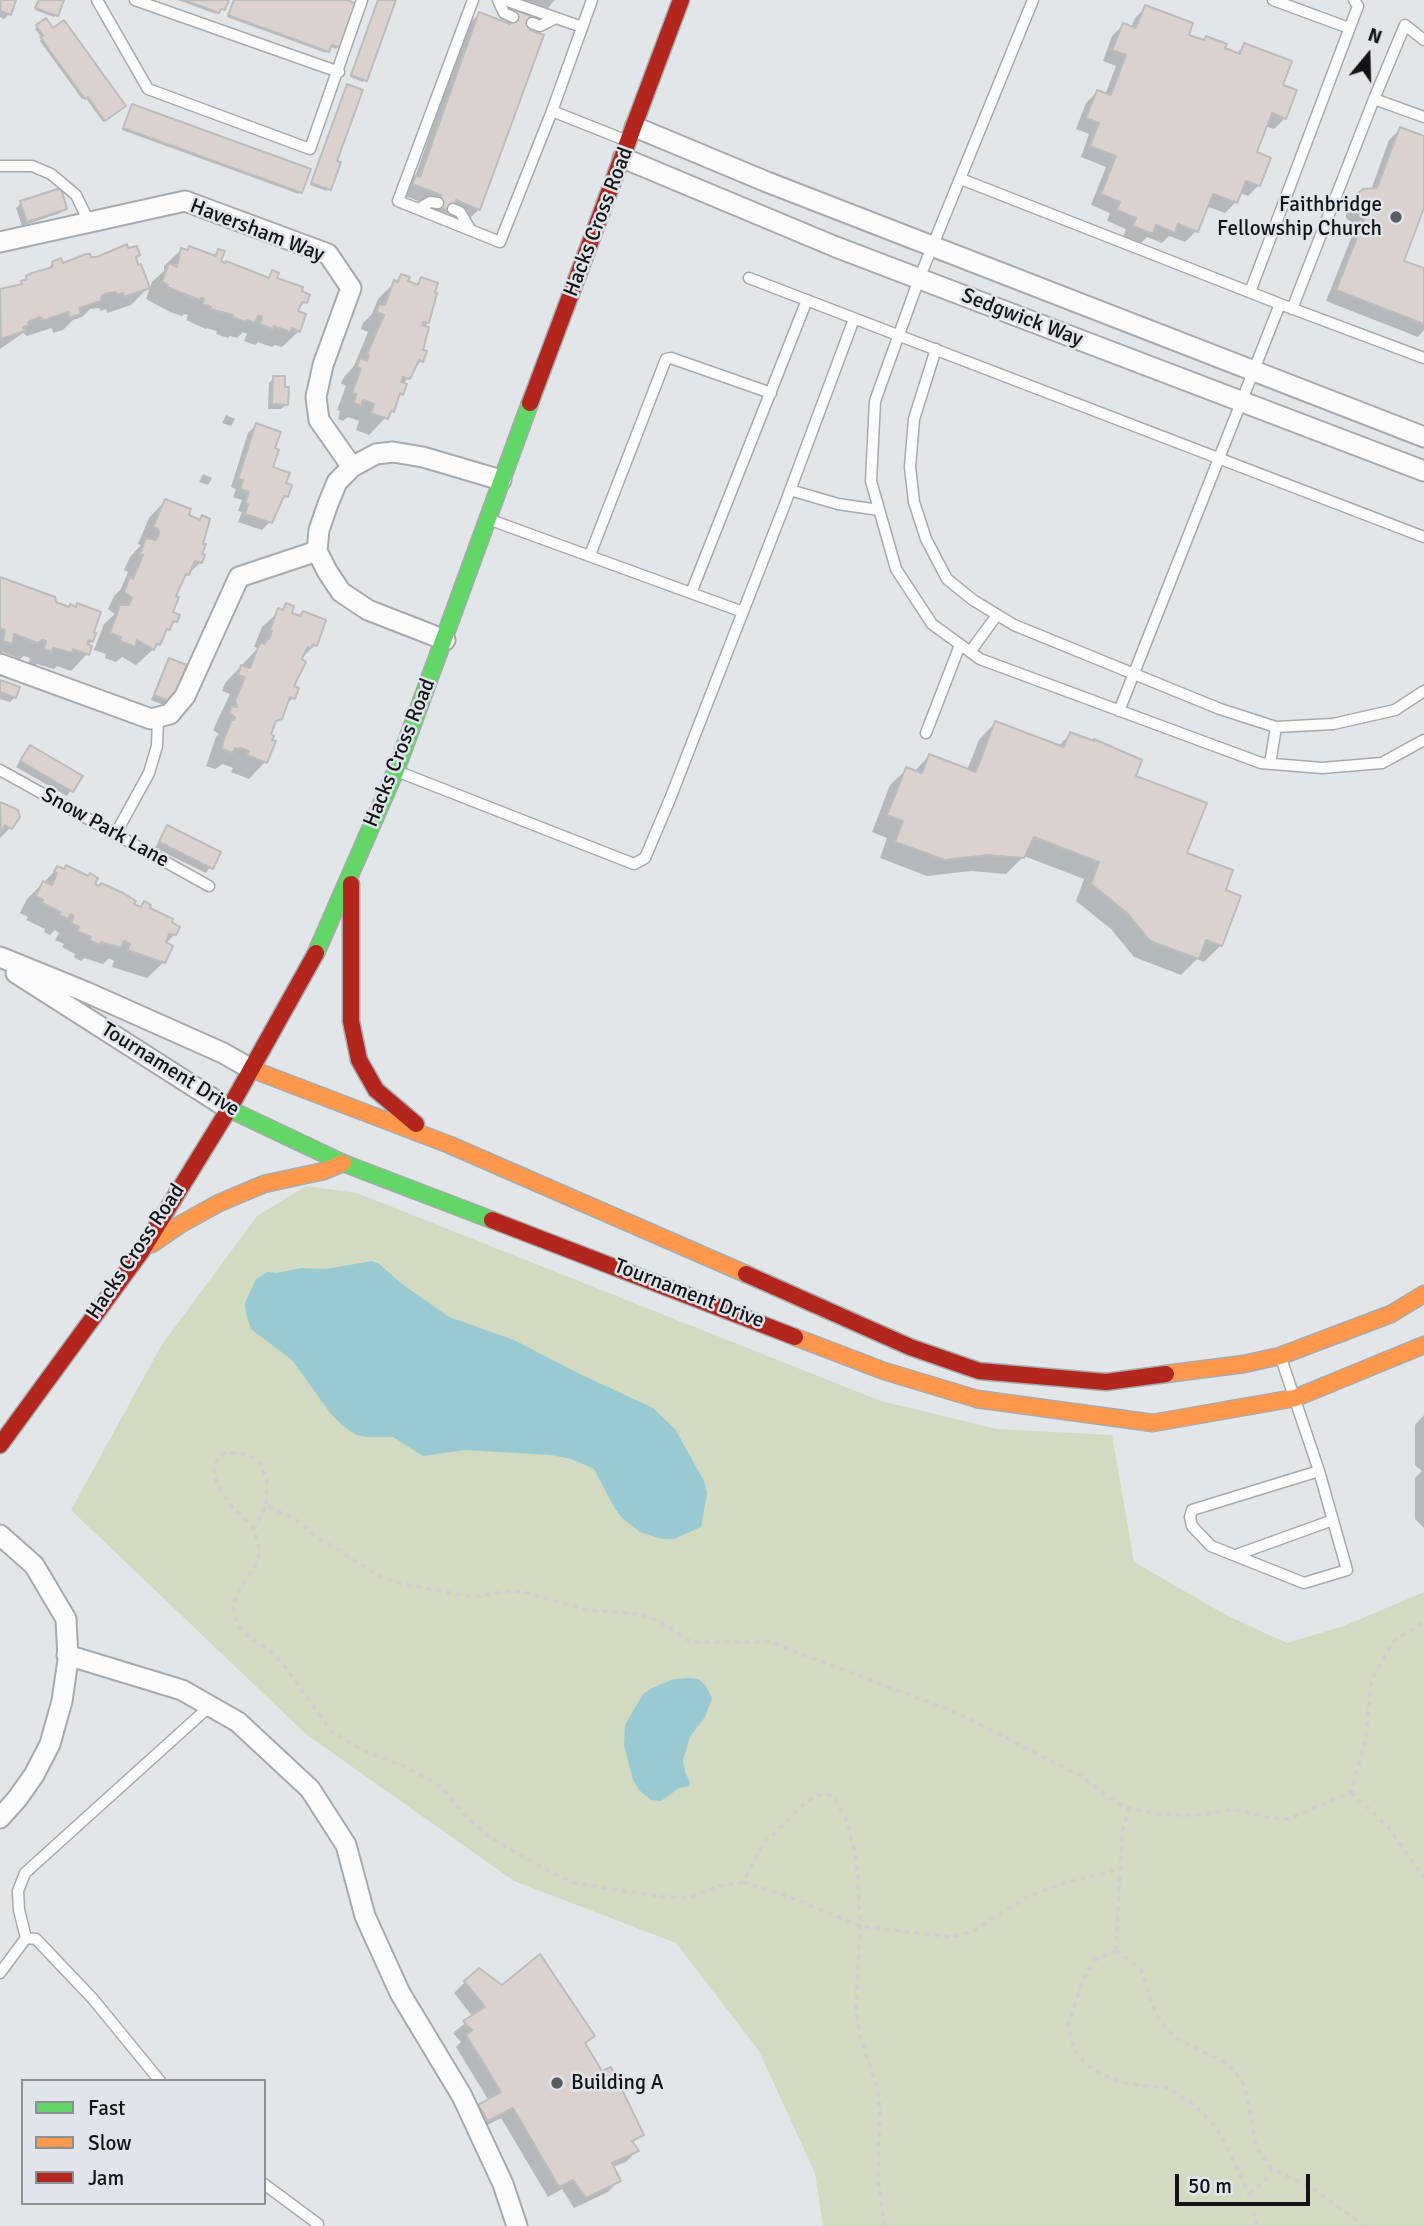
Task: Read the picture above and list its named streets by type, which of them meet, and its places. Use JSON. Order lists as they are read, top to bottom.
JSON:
{
  "streets": {
    "street": [
      "Hacks Cross Road",
      "Haversham Way",
      "Sedgwick Way",
      "Tournament Drive"
    ],
    "lane": ["Snow Park Lane"]
  },
  "crossings": [
    ["Hacks Cross Road", "Haversham Way"],
    ["Hacks Cross Road", "Sedgwick Way"],
    ["Hacks Cross Road", "Tournament Drive"]
  ],
  "places": ["Faithbridge Fellowship Church", "Building A"],
  "legend": ["Fast", "Slow", "Jam"],
  "scale_bar": "50 m",
  "north": "top"
}
